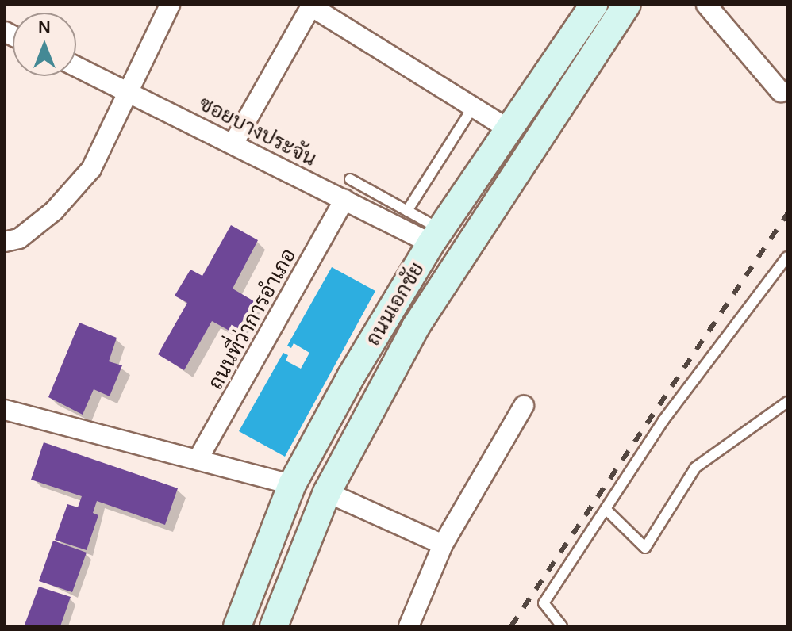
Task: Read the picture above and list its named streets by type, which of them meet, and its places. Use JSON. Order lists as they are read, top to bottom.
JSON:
{
  "streets": {
    "main road": ["ถนนเอกชัย"],
    "street": ["ซอยบางประจัน", "ถนนที่ว่าการอำเภอ"]
  },
  "crossings": [
    ["ซอยบางประจัน", "ถนนเอกชัย"],
    ["ซอยบางประจัน", "ถนนที่ว่าการอำเภอ"]
  ],
  "north": "top"
}
